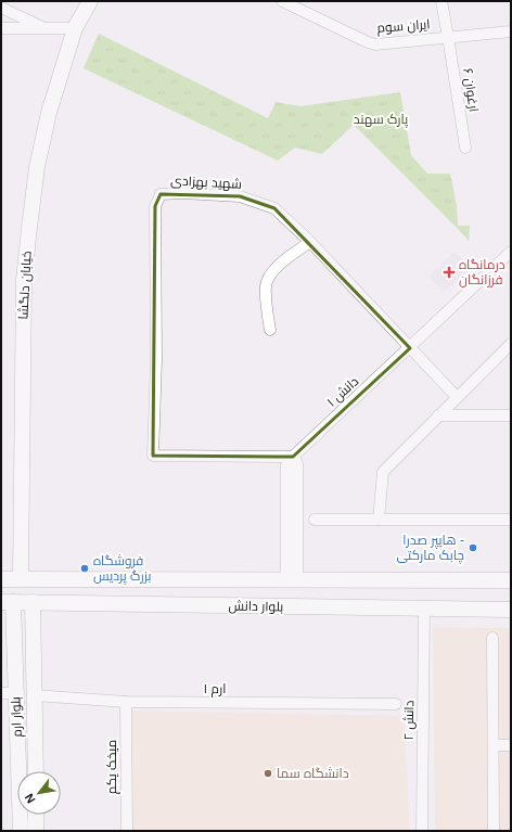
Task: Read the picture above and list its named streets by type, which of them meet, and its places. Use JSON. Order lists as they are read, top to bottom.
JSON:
{
  "streets": {
    "street": [
      "ایران سوم",
      "ارغوان ۶",
      "شهید بهزادی",
      "خیابان دلگشا",
      "دانش ۱",
      "بلوار دانش",
      "ارم ۱",
      "بلوار ارم",
      "دانش ۲",
      "میخک یکم"
    ]
  },
  "crossings": [
    ["ایران سوم", "ارغوان ۶"],
    ["شهید بهزادی", "دانش ۱"],
    ["خیابان دلگشا", "بلوار دانش"],
    ["بلوار دانش", "بلوار ارم"],
    ["بلوار دانش", "دانش ۲"],
    ["ارم ۱", "بلوار ارم"],
    ["ارم ۱", "میخک یکم"]
  ],
  "parks": ["پارک سهند"],
  "places": {
    "health": ["درمانگاه فرزانگان"],
    "other": ["هایپر صدرا - چابک مارکتی", "فروشگاه بزرگ پردیس", "دانشگاه سما"]
  },
  "north": "bottom left"
}
